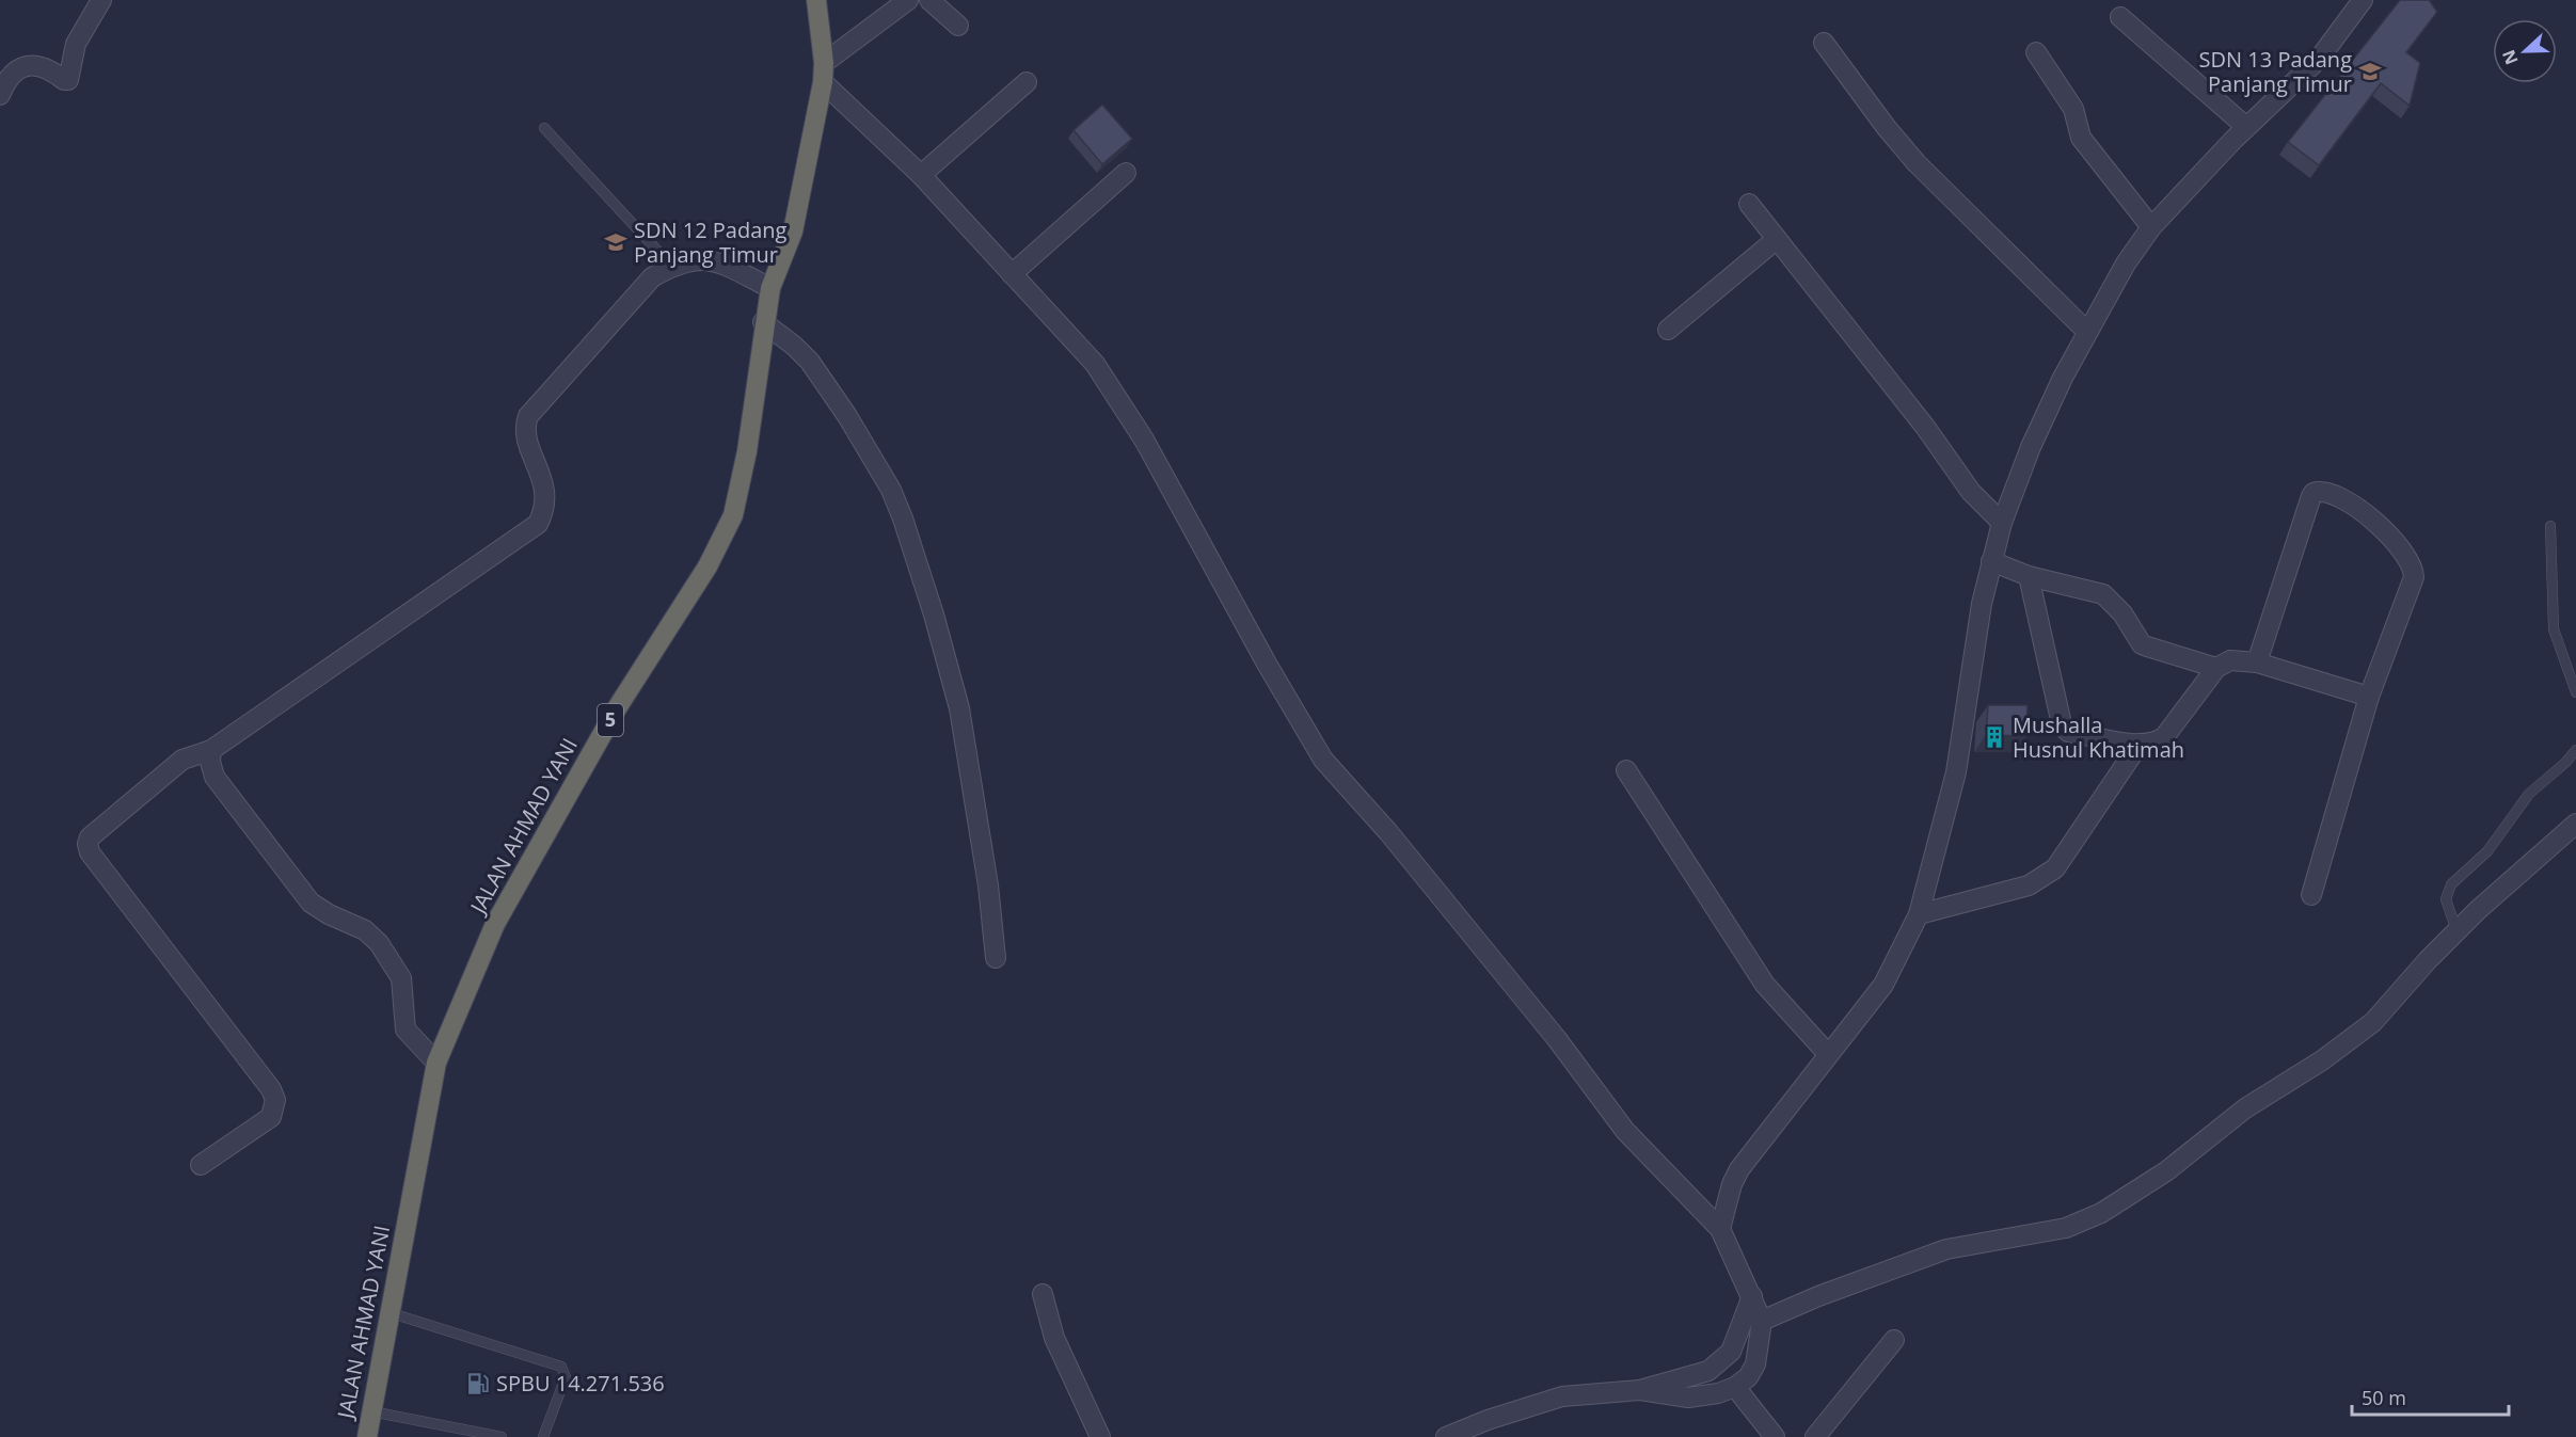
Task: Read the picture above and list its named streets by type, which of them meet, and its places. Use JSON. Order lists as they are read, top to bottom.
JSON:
{
  "streets": {
    "highway": ["5", "JALAN AHMAD YANI"]
  },
  "places": {
    "school or university": ["SDN 13 Padang Panjang Timur", "SDN 12 Padang Panjang Timur"],
    "building": ["Mushalla Husnul Khatimah"],
    "fuel station": ["SPBU 14.271.536"]
  },
  "scale_bar": "50 m",
  "north": "left"
}
